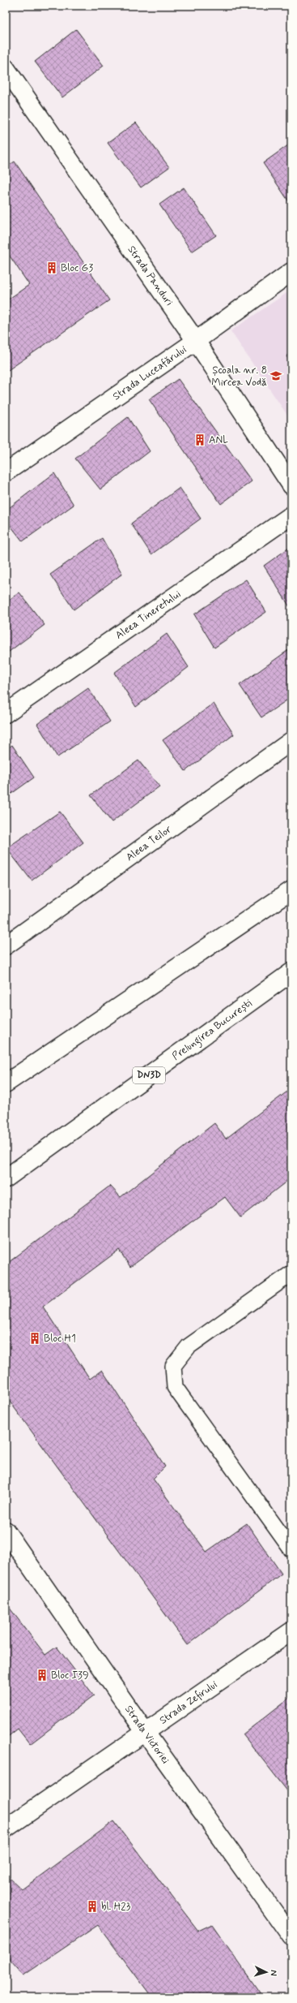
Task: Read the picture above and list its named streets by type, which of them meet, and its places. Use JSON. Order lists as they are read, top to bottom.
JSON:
{
  "streets": {
    "street": [
      "Strada Panduri",
      "Strada Luceafărului",
      "Aleea Tineretului",
      "Aleea Teilor",
      "Prelungirea București",
      "DN3D",
      "Strada Zefirului",
      "Strada Victoriei"
    ]
  },
  "crossings": [
    ["Strada Panduri", "Strada Luceafărului"],
    ["Strada Zefirului", "Strada Victoriei"]
  ],
  "places": {
    "building": [
      "Bloc G3",
      "ANL",
      "Bloc H1",
      "Bloc I39",
      "bl. H23"
    ],
    "school or university": ["Școala nr. 8 Mircea Vodă"]
  },
  "north": "right"
}
